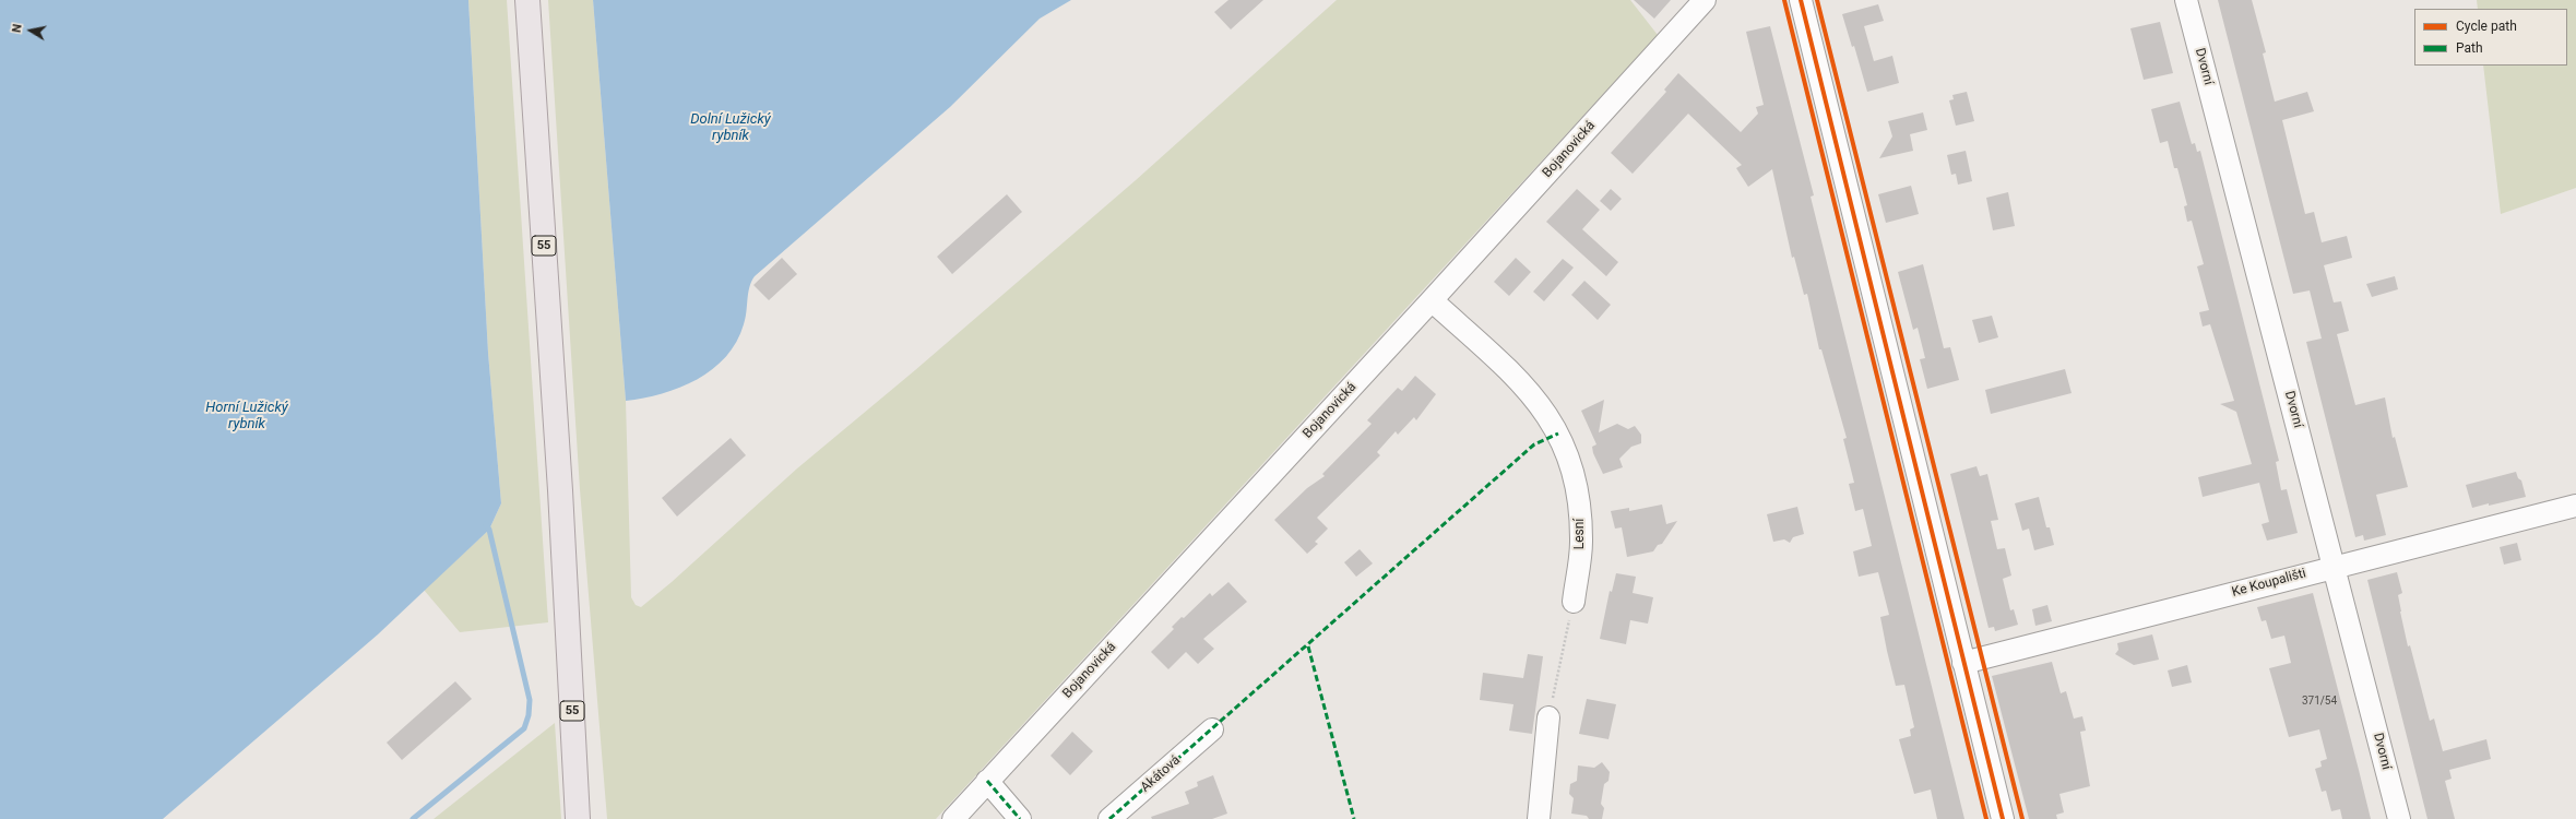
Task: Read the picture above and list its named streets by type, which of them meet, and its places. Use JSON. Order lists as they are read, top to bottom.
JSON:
{
  "streets": {
    "main road": ["55"],
    "street": [
      "Dvorní",
      "Bojanovická",
      "Lesní",
      "Ke Koupališti",
      "Akátová"
    ]
  },
  "crossings": [
    ["Dvorní", "Ke Koupališti"],
    ["Bojanovická", "Lesní"]
  ],
  "water": ["Dolní Lužický rybník", "Horní Lužický rybník"],
  "house_numbers": ["371/54"],
  "legend": ["Cycle path", "Path"],
  "north": "left"
}
